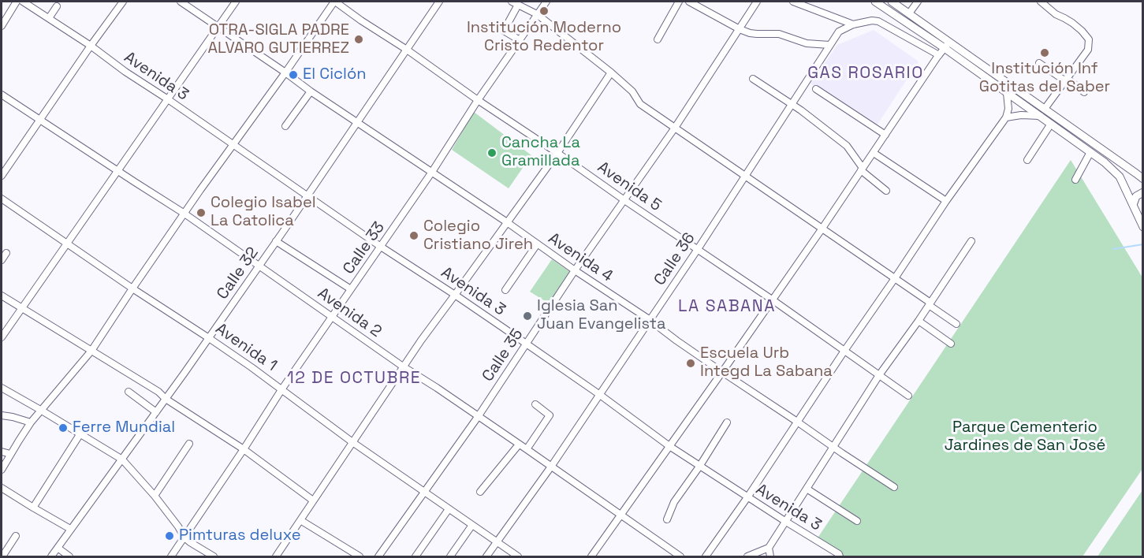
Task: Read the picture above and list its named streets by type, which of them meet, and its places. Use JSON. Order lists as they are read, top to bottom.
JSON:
{
  "streets": {
    "street": [
      "Avenida 3",
      "Avenida 5",
      "Calle 33",
      "Avenida 4",
      "Calle 36",
      "Calle 32",
      "Avenida 2",
      "Avenida 1",
      "Calle 35"
    ]
  },
  "crossings": [
    ["Avenida 3", "Calle 33"],
    ["Avenida 3", "Calle 36"],
    ["Avenida 3", "Calle 32"],
    ["Avenida 3", "Calle 35"],
    ["Avenida 5", "Calle 33"],
    ["Avenida 5", "Calle 36"],
    ["Avenida 5", "Calle 32"],
    ["Avenida 5", "Calle 35"],
    ["Calle 33", "Avenida 4"],
    ["Calle 33", "Avenida 2"],
    ["Calle 33", "Avenida 1"],
    ["Avenida 4", "Calle 36"],
    ["Avenida 4", "Calle 32"],
    ["Avenida 4", "Calle 35"],
    ["Calle 36", "Avenida 2"],
    ["Calle 36", "Avenida 1"],
    ["Calle 32", "Avenida 2"],
    ["Calle 32", "Avenida 1"],
    ["Avenida 2", "Calle 35"],
    ["Avenida 1", "Calle 35"]
  ],
  "districts": ["GAS ROSARIO", "LA SABANA", "12 DE OCTUBRE"],
  "parks": ["Parque Cementerio Jardines de San José"],
  "places": [
    "Institución Moderno Cristo Redentor",
    "OTRA-SIGLA PADRE ALVARO GUTIERREZ",
    "Institución Inf Gotitas del Saber",
    "El Ciclón",
    "Cancha La Gramillada",
    "Colegio Isabel La Catolica",
    "Colegio Cristiano Jireh",
    "Iglesia San Juan Evangelista",
    "Escuela Urb Integd La Sabana",
    "Ferre Mundial",
    "Pimturas deluxe"
  ]
}
